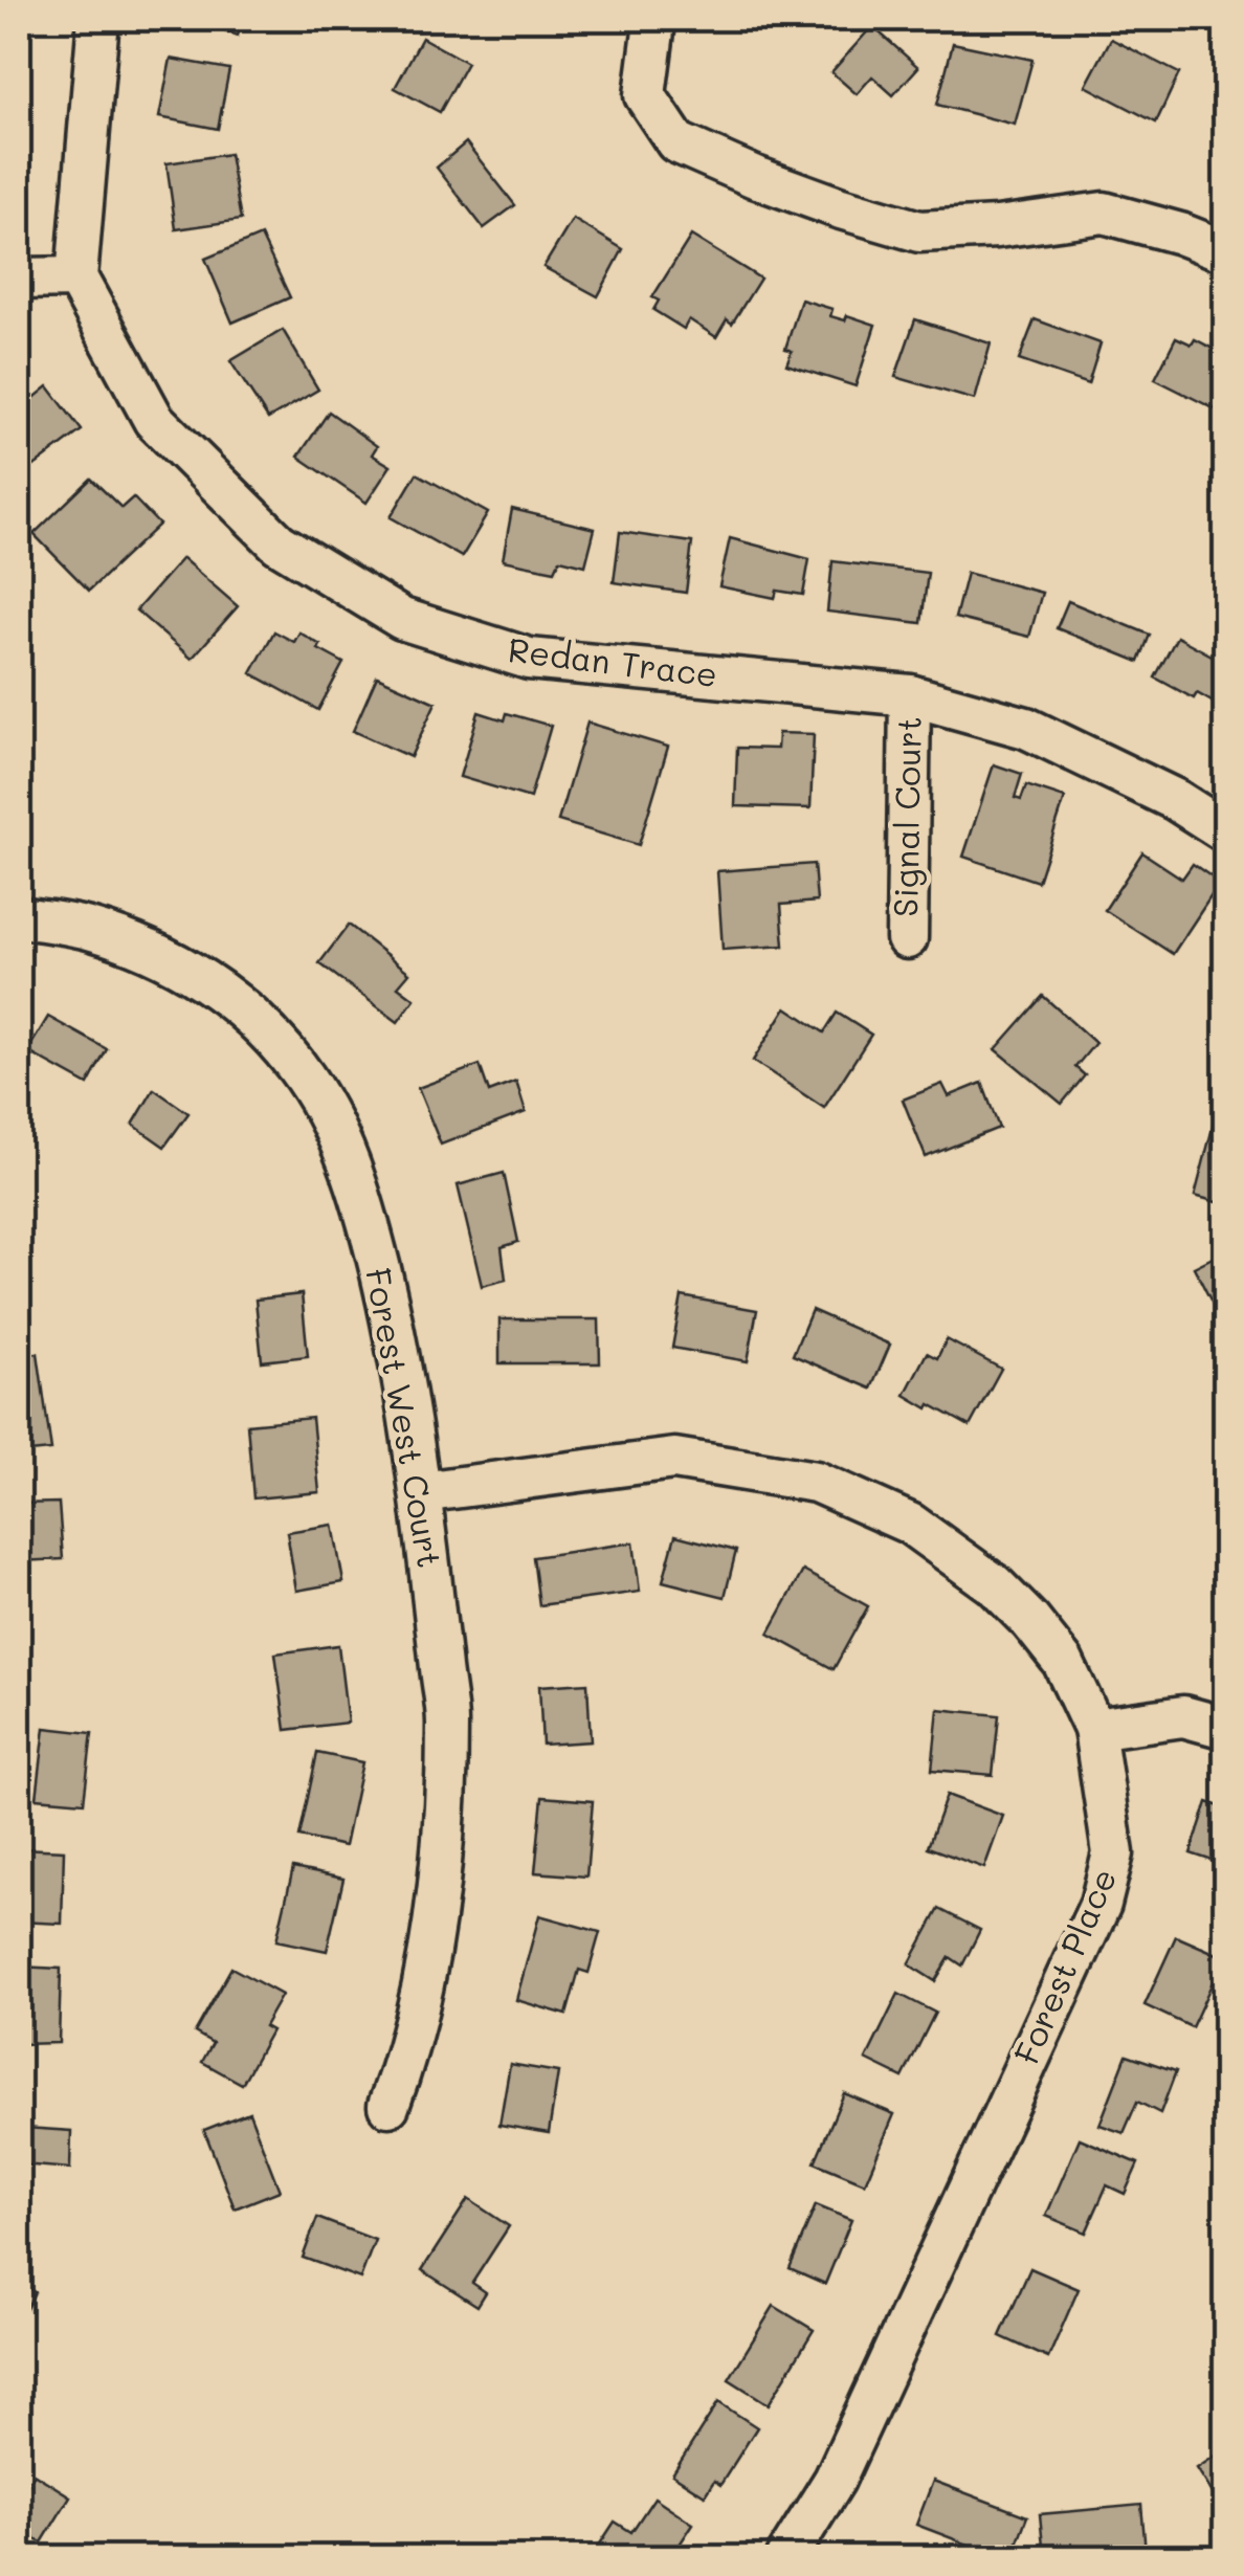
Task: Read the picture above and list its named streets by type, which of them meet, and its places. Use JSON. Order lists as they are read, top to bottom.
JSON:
{
  "streets": {
    "street": [
      "Redan Trace",
      "Signal Court",
      "Forest West Court",
      "Forest Place"
    ]
  },
  "crossings": [
    ["Redan Trace", "Signal Court"],
    ["Forest West Court", "Forest Place"]
  ]
}
